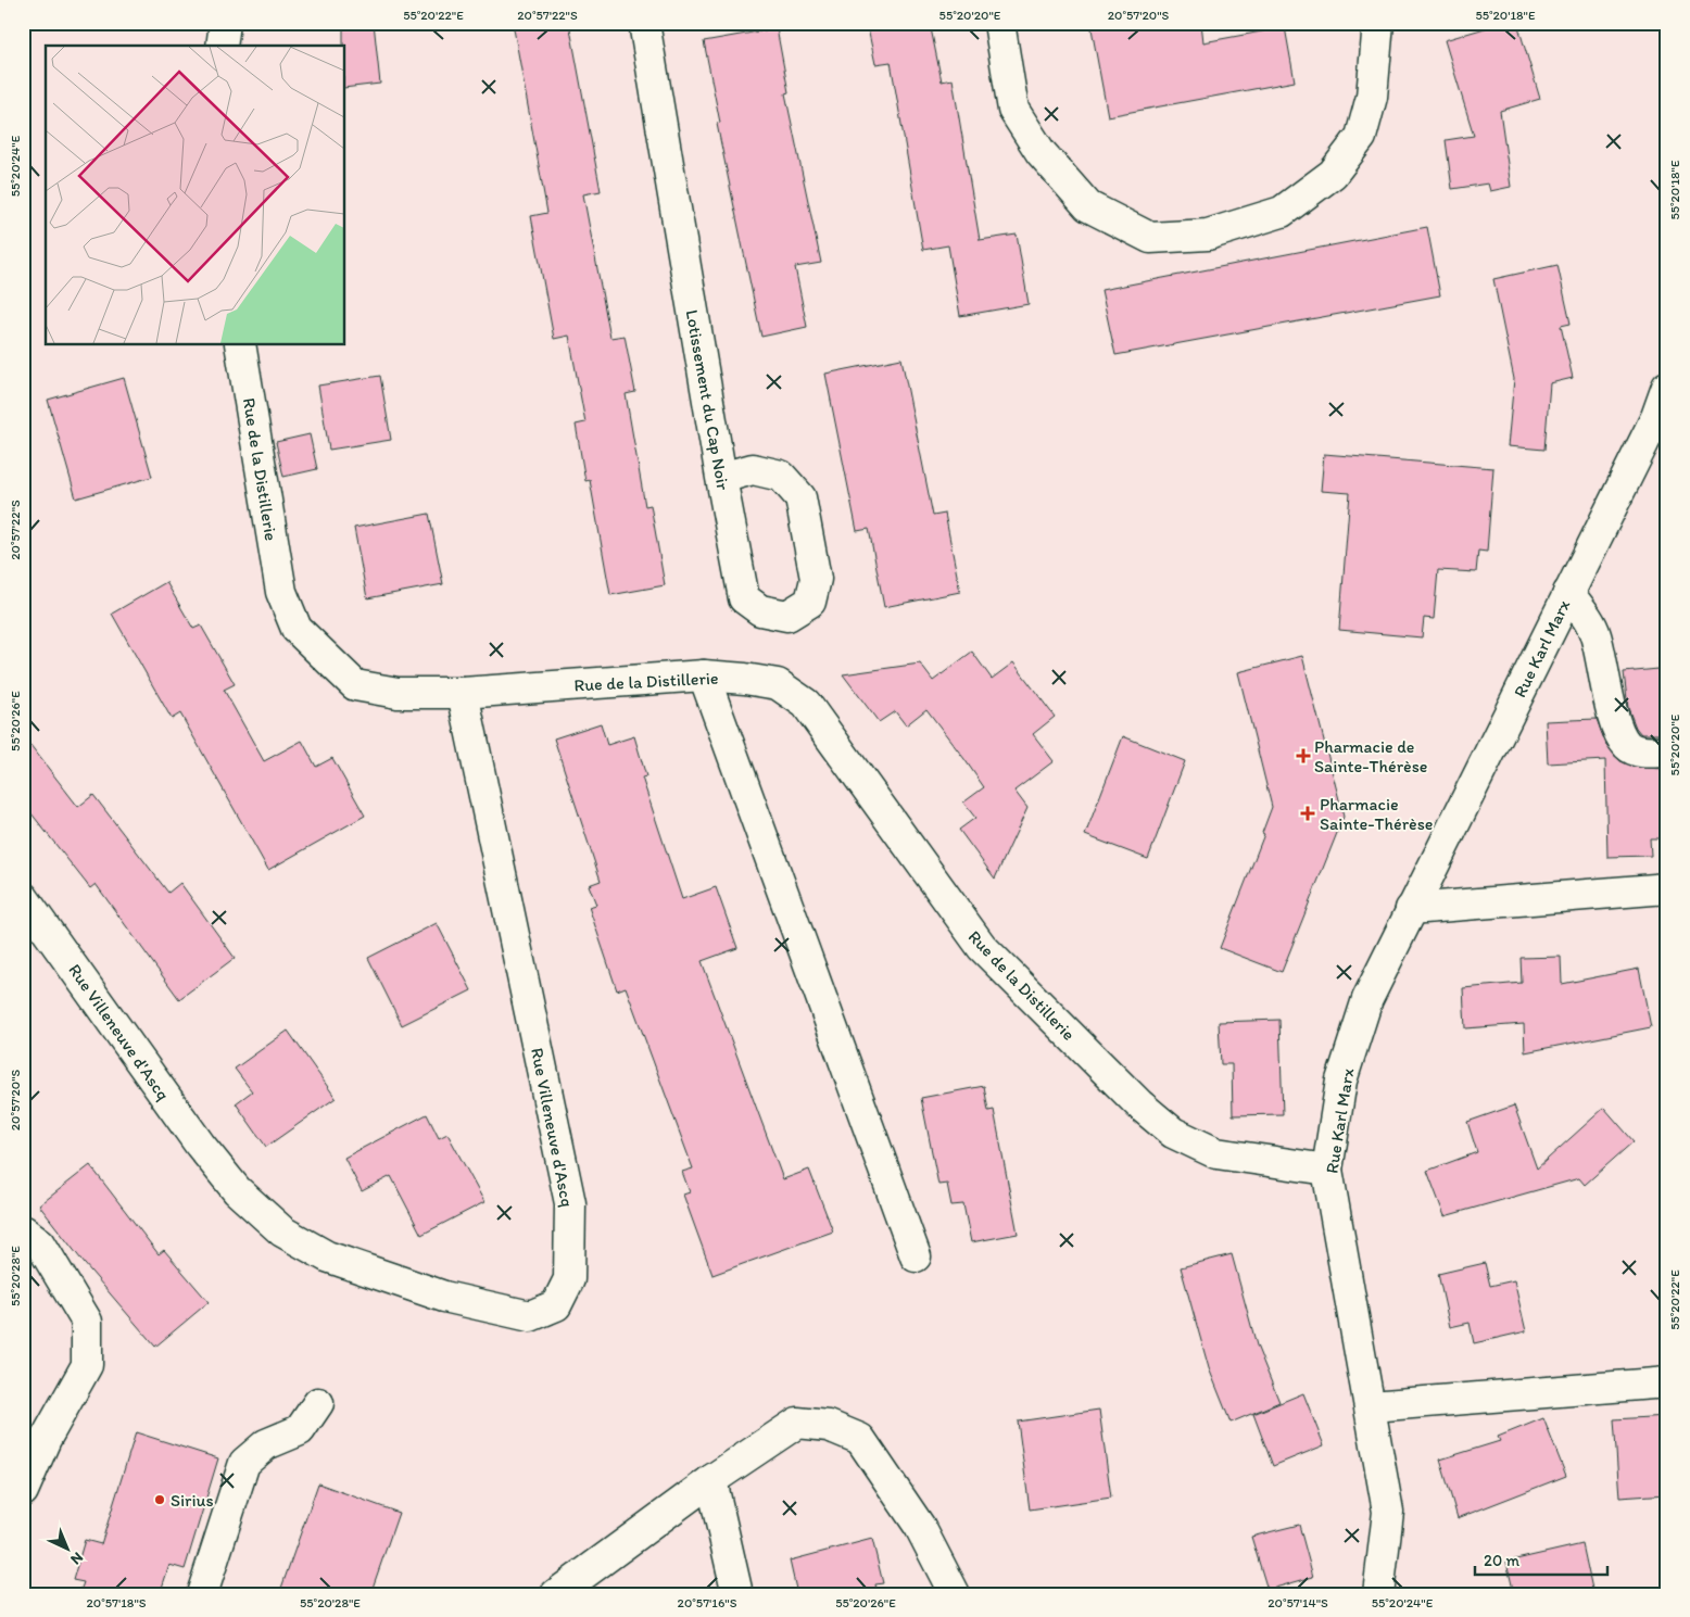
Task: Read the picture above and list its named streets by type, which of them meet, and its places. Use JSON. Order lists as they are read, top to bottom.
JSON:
{
  "streets": {
    "street": [
      "Lotissement du Cap Noir",
      "Rue de la Distillerie",
      "Rue Karl Marx",
      "Rue Villeneuve d'Ascq"
    ]
  },
  "crossings": [
    ["Rue de la Distillerie", "Rue Karl Marx"],
    ["Rue de la Distillerie", "Rue Villeneuve d'Ascq"]
  ],
  "places": {
    "health": ["Pharmacie de Sainte-Thérèse", "Pharmacie Sainte-Thérèse"],
    "other": ["Sirius"]
  },
  "scale_bar": "20 m",
  "north": "bottom right",
  "coordinates": [
    "55°20'22\"E",
    "20°57'22\"S",
    "55°20'20\"E",
    "20°57'20\"S",
    "55°20'18\"E",
    "55°20'24\"E",
    "55°20'26\"E",
    "55°20'28\"E",
    "20°57'18\"S",
    "20°57'16\"S",
    "20°57'14\"S"
  ]
}
